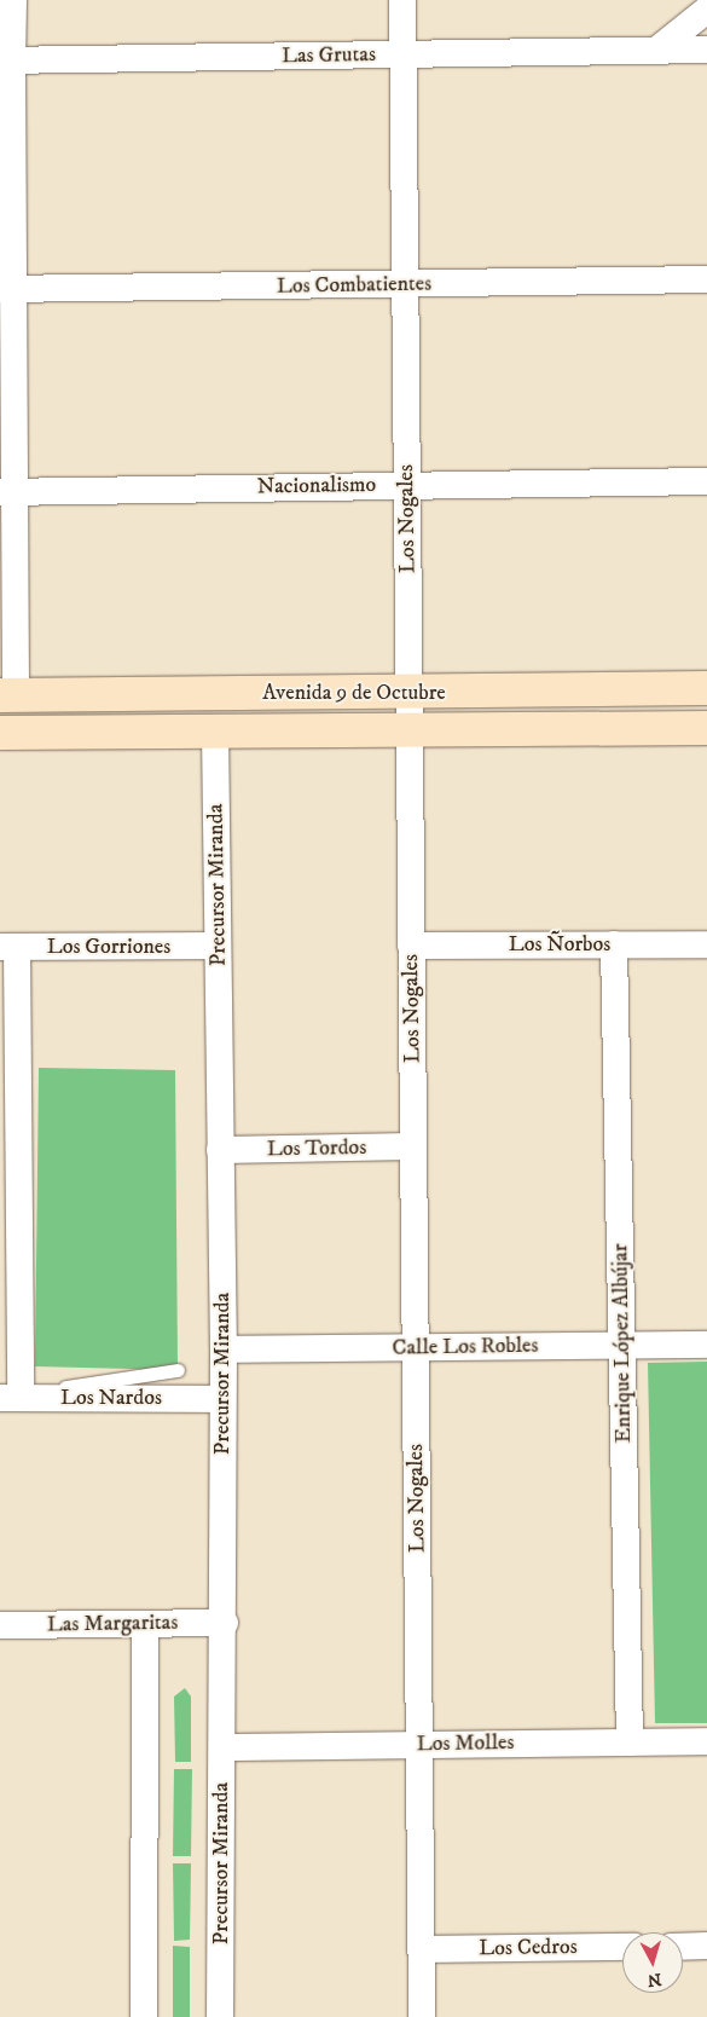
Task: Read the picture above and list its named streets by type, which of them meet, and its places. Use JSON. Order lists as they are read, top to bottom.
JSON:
{
  "streets": {
    "street": [
      "Las Grutas",
      "Los Combatientes",
      "Nacionalismo",
      "Los Nogales",
      "Avenida 9 de Octubre",
      "Precursor Miranda",
      "Los Ñorbos",
      "Los Gorriones",
      "Los Tordos",
      "Enrique López Albújar",
      "Calle Los Robles",
      "Los Nardos",
      "Las Margaritas",
      "Los Molles",
      "Los Cedros"
    ]
  },
  "crossings": [
    ["Las Grutas", "Los Nogales"],
    ["Los Combatientes", "Los Nogales"],
    ["Nacionalismo", "Los Nogales"],
    ["Los Nogales", "Avenida 9 de Octubre"],
    ["Los Nogales", "Los Ñorbos"],
    ["Los Nogales", "Los Tordos"],
    ["Los Nogales", "Calle Los Robles"],
    ["Los Nogales", "Los Molles"],
    ["Los Nogales", "Los Cedros"],
    ["Avenida 9 de Octubre", "Precursor Miranda"],
    ["Precursor Miranda", "Los Gorriones"],
    ["Precursor Miranda", "Los Tordos"],
    ["Precursor Miranda", "Calle Los Robles"],
    ["Precursor Miranda", "Los Nardos"],
    ["Precursor Miranda", "Las Margaritas"],
    ["Precursor Miranda", "Los Molles"],
    ["Los Ñorbos", "Enrique López Albújar"],
    ["Enrique López Albújar", "Calle Los Robles"],
    ["Enrique López Albújar", "Los Molles"]
  ],
  "north": "bottom"
}
